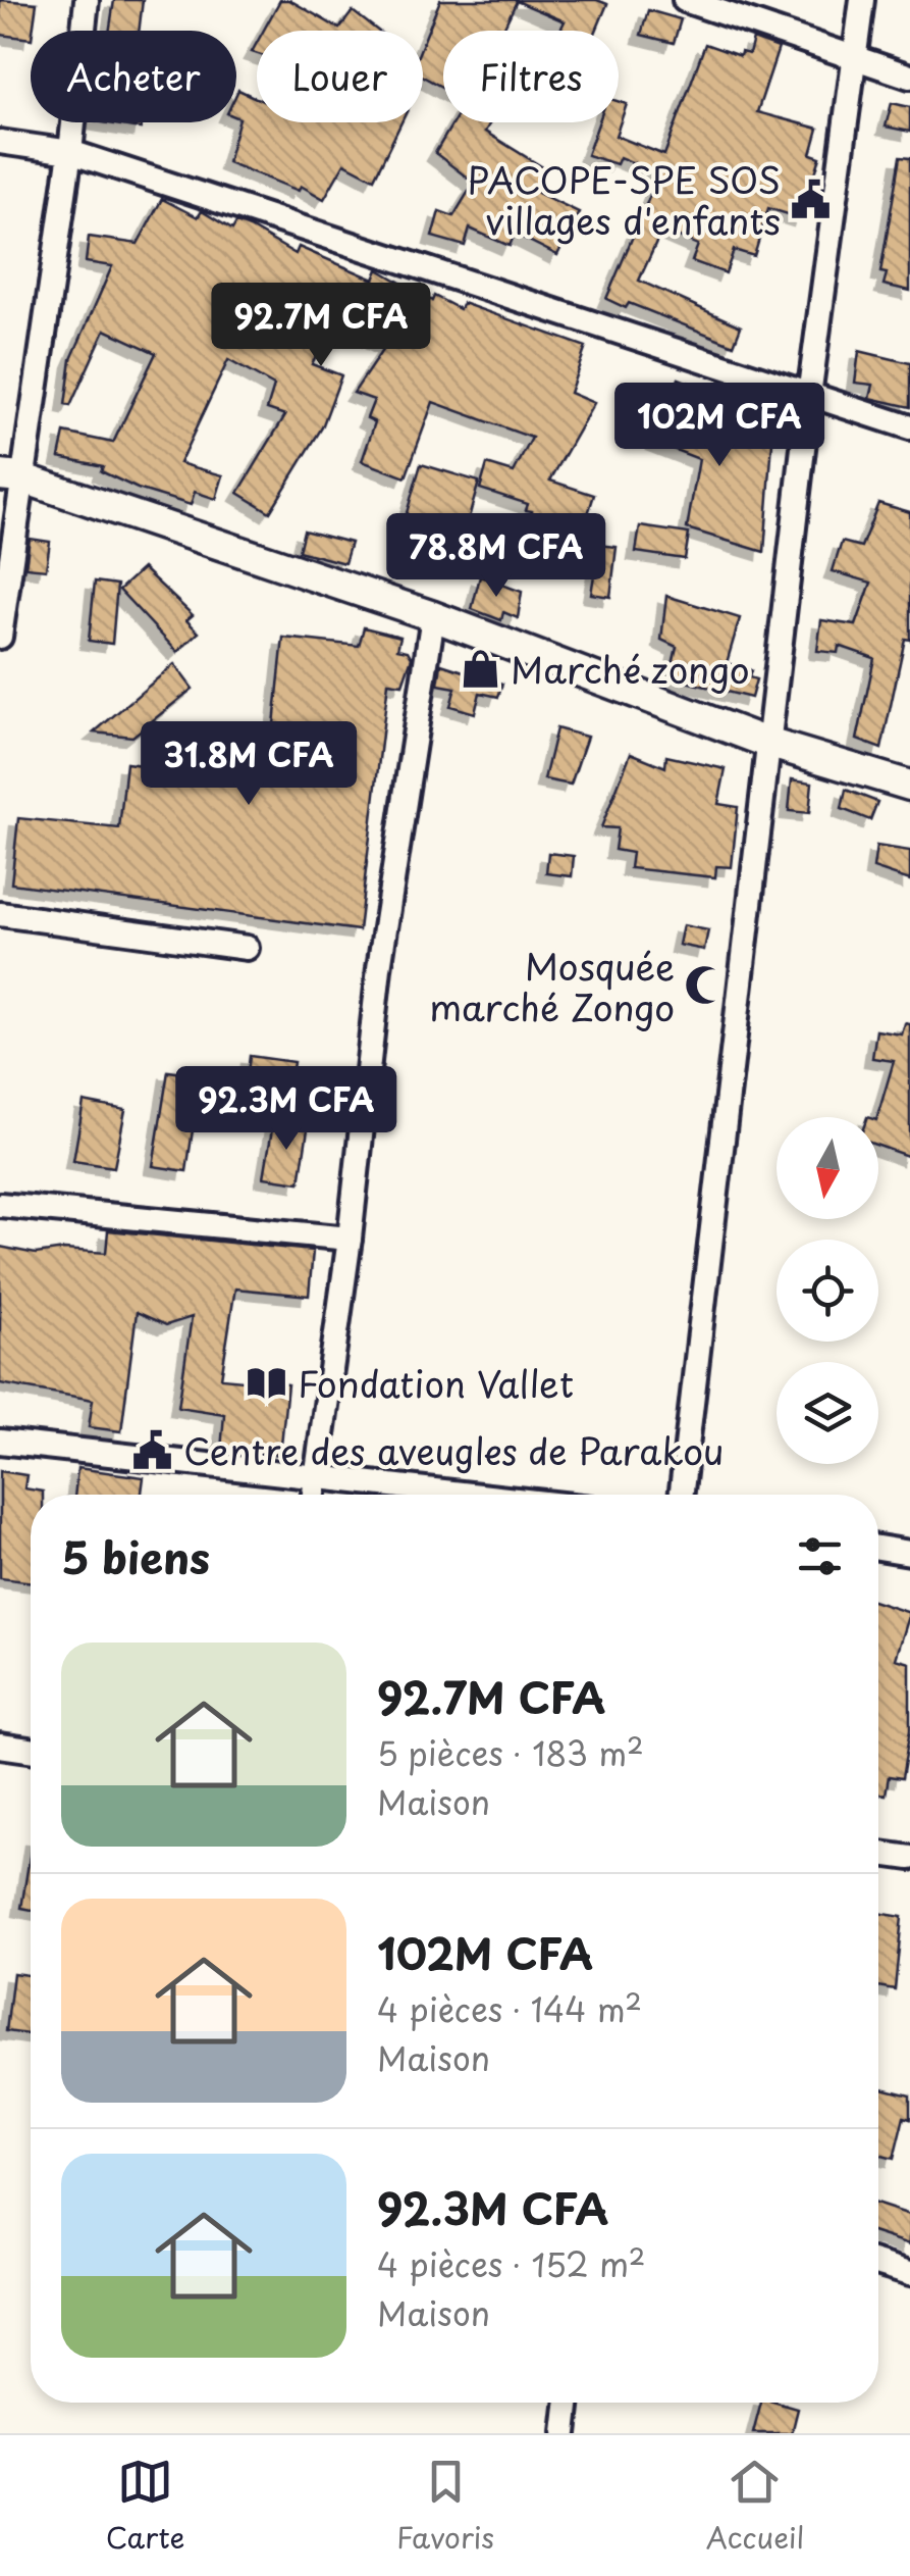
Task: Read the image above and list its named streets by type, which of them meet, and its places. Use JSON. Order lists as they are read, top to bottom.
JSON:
{
  "places": {
    "public building": ["PACOPE-SPE SOS villages d'enfants", "Centre des aveugles de Parakou"],
    "shop": ["Marché zongo"],
    "mosque": ["Mosquée marché Zongo"],
    "library": ["Fondation Vallet"]
  },
  "north": "bottom",
  "page": {
    "chip": ["Acheter", "Louer", "Filtres"],
    "price": [
      "92.7M CFA",
      "102M CFA",
      "78.8M CFA",
      "31.8M CFA",
      "92.3M CFA"
    ],
    "heading": "5 biens",
    "list": [
      {
        "name": "92.7M CFA",
        "note": "5 pièces · 183 m² · Maison"
      },
      {
        "name": "102M CFA",
        "note": "4 pièces · 144 m² · Maison"
      },
      {
        "name": "92.3M CFA",
        "note": "4 pièces · 152 m² · Maison"
      }
    ],
    "tabs": ["Carte", "Favoris", "Accueil"]
  }
}
